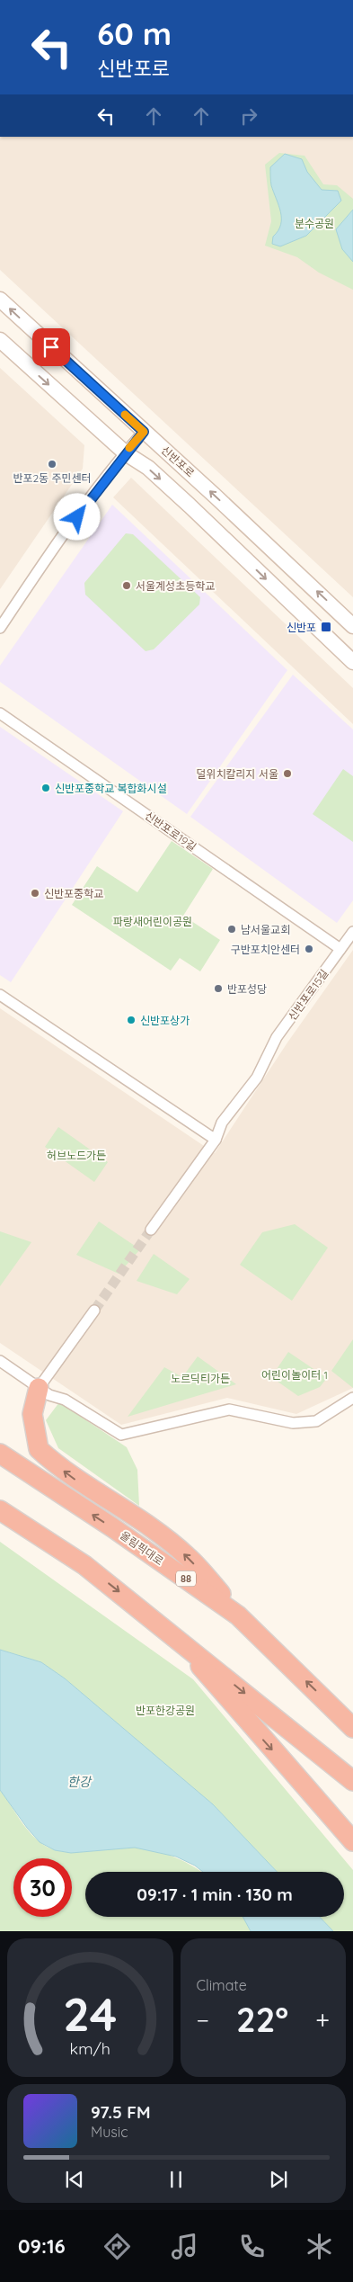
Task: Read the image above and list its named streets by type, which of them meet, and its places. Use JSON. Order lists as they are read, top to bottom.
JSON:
{
  "streets": {
    "highway": ["올림픽대로", "88"],
    "main road": ["신반포로"],
    "street": ["신반포로19길", "신반포로15길"]
  },
  "crossings": [
    ["신반포로19길", "신반포로15길"]
  ],
  "water": ["한강"],
  "parks": [
    "분수공원",
    "파랑새어린이공원",
    "허브노드가든",
    "어린이놀이터 1",
    "노르딕티가든",
    "반포한강공원"
  ],
  "places": {
    "other": [
      "반포2동 주민센터",
      "서울계성초등학교",
      "덜위치칼리지 서울",
      "신반포중학교 복합화시설",
      "신반포중학교",
      "남서울교회",
      "구반포치안센터",
      "반포성당",
      "신반포상가"
    ],
    "transit": ["신반포"]
  },
  "page": {
    "turn": ["60 m", "신반포로"],
    "limit": "30",
    "trip": "09:17 · 1 min · 130 m",
    "tile": "Climate",
    "heat": ["−", "22°", "+"],
    "song": ["97.5 FM", "Music"],
    "tabs": "09:16",
    "gauge": ["24", "km/h"]
  }
}
